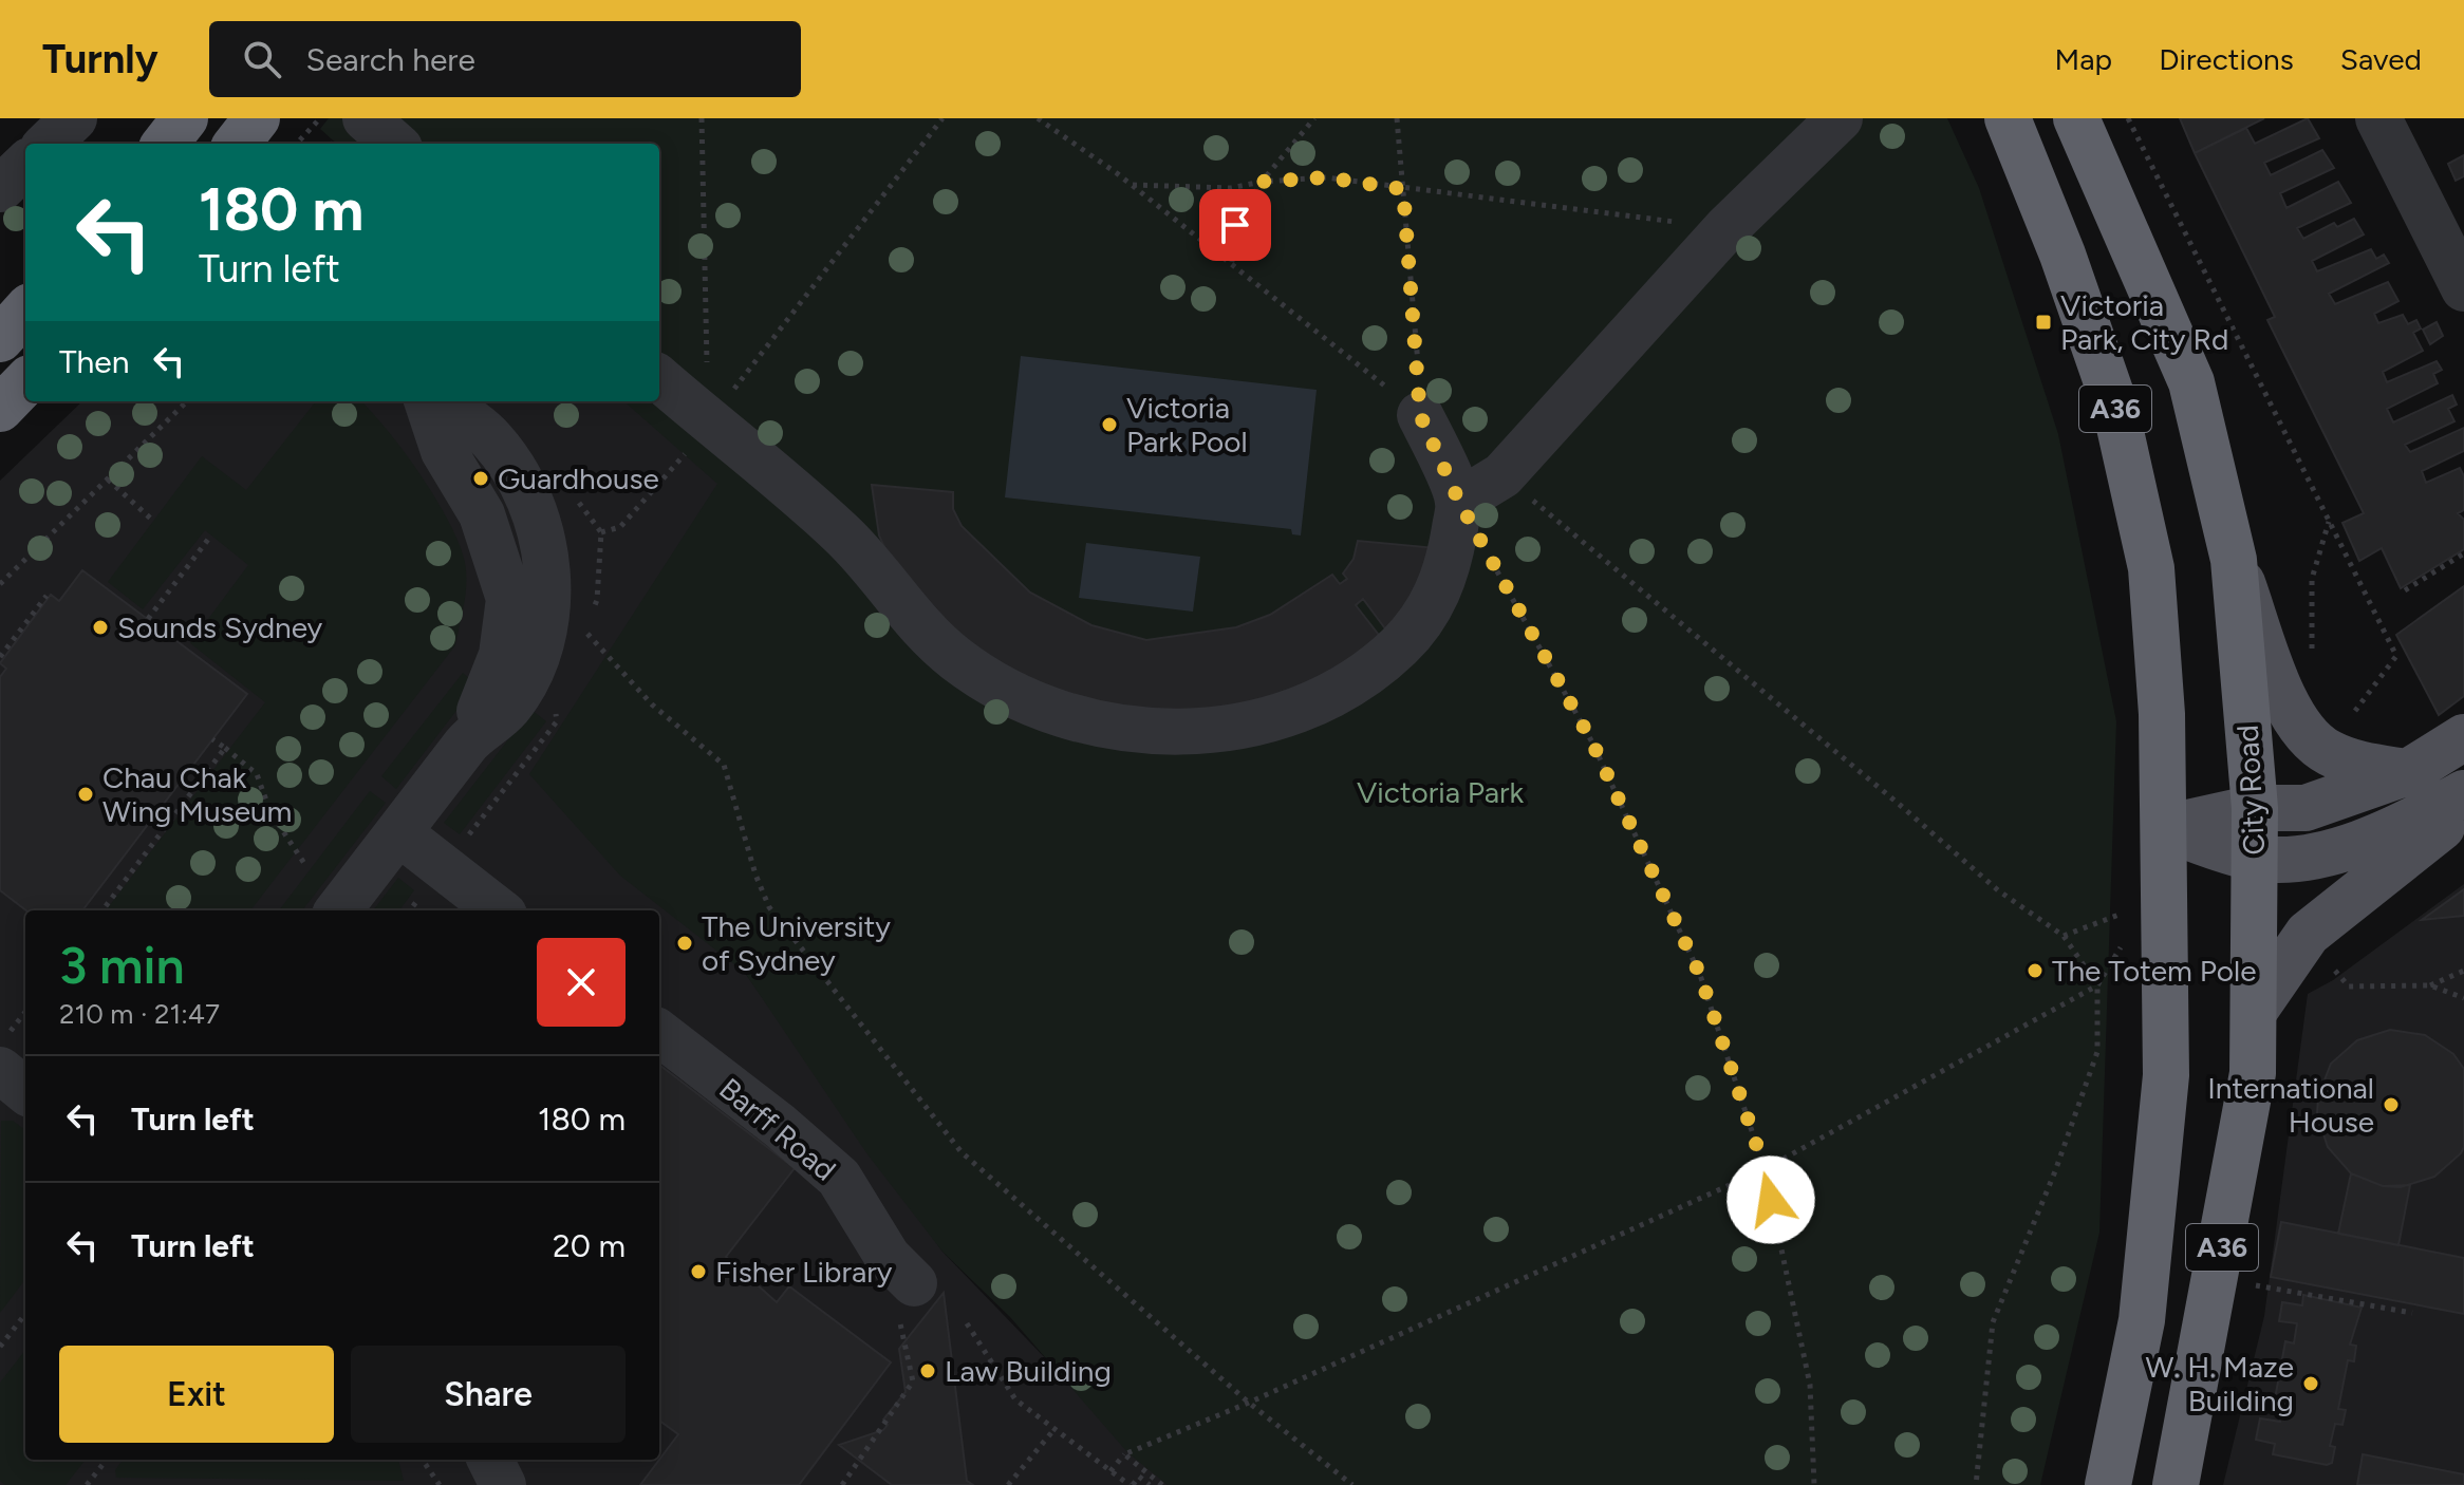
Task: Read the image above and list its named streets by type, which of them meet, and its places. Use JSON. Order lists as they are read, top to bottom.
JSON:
{
  "streets": {
    "highway": ["A36", "City Road"],
    "street": ["Barff Road"]
  },
  "parks": ["Victoria Park"],
  "places": {
    "transit": ["Victoria Park, City Rd"],
    "other": [
      "Victoria Park Pool",
      "Guardhouse",
      "Sounds Sydney",
      "Chau Chak Wing Museum",
      "The University of Sydney",
      "The Totem Pole",
      "International House",
      "Fisher Library",
      "Law Building",
      "W. H. Maze Building"
    ]
  },
  "page": {
    "header": "Turnly",
    "search": "Search here",
    "nav": ["Map", "Directions", "Saved"],
    "turn": ["180 m", "Turn left"],
    "then": "Then",
    "heading": ["3 min", "210 m · 21:47"],
    "list": [
      {
        "name": "Turn left",
        "value": "180 m"
      },
      {
        "name": "Turn left",
        "value": "20 m"
      }
    ],
    "buttons": ["Exit", "Share"]
  }
}
